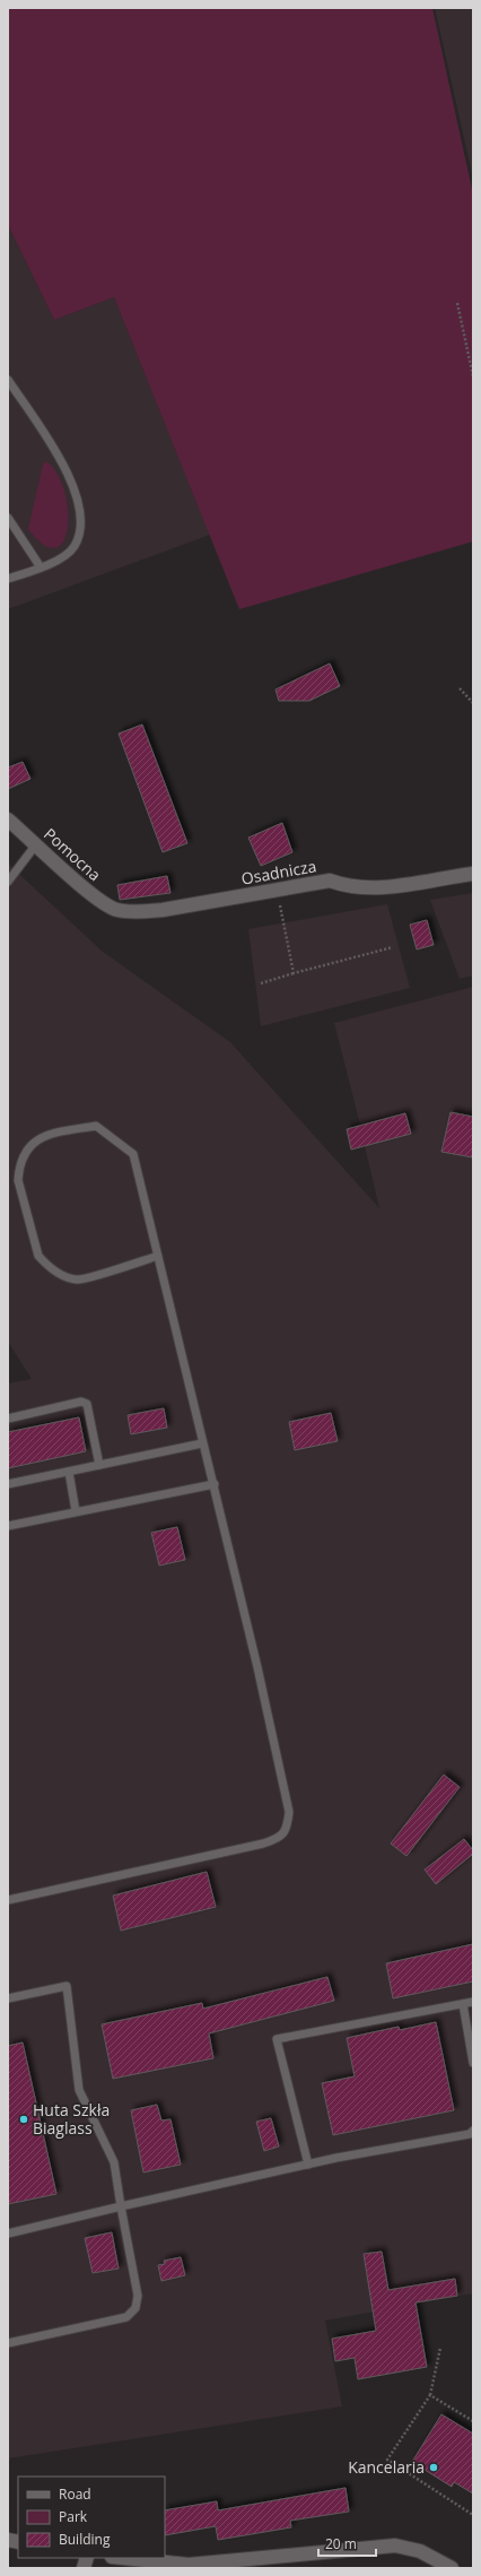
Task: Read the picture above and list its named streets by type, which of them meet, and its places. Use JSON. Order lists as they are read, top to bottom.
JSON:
{
  "streets": {
    "street": ["Pomocna", "Osadnicza"]
  },
  "crossings": [
    ["Pomocna", "Osadnicza"]
  ],
  "places": ["Huta Szkła Biaglass", "Kancelaria"],
  "legend": ["Road", "Park", "Building"],
  "scale_bar": "20 m"
}
